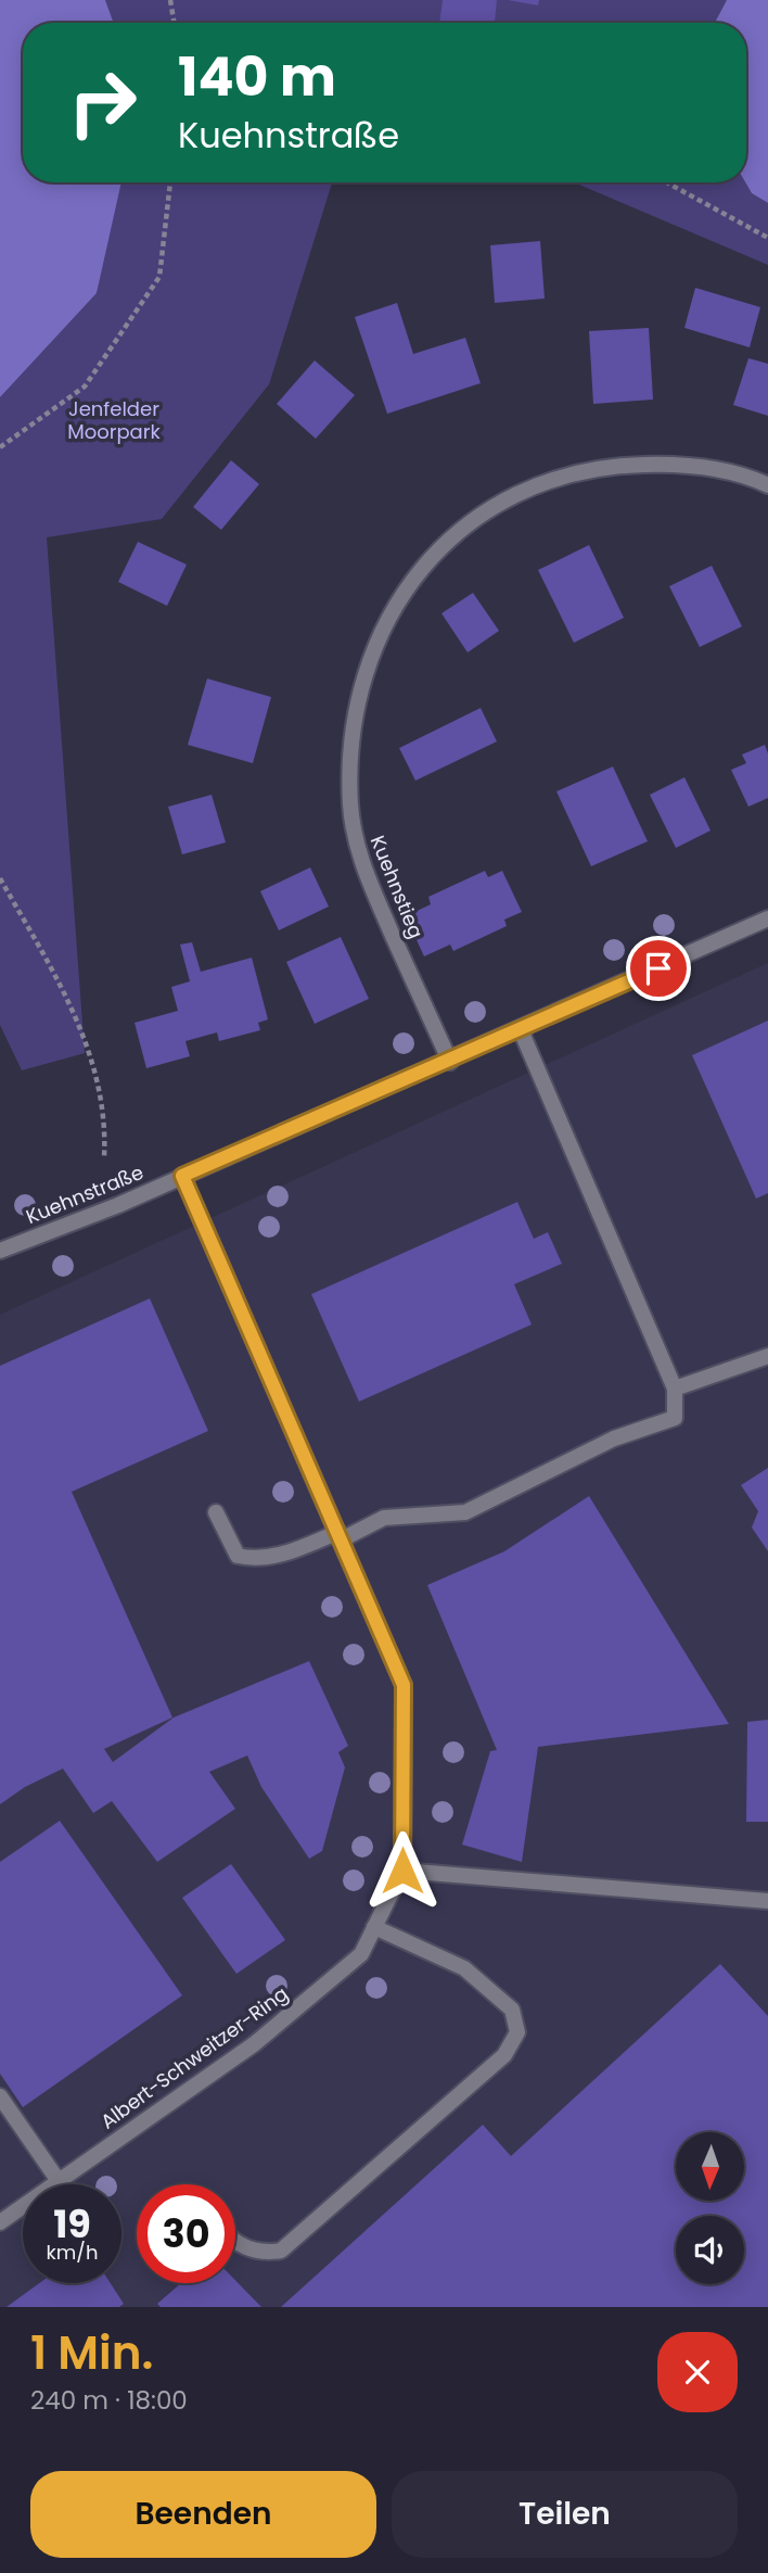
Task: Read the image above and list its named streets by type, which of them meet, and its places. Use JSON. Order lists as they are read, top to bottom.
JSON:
{
  "streets": {
    "street": ["Kuehnstieg", "Kuehnstraße", "Albert-Schweitzer-Ring"]
  },
  "crossings": [
    ["Kuehnstieg", "Kuehnstraße"],
    ["Kuehnstraße", "Albert-Schweitzer-Ring"]
  ],
  "parks": ["Jenfelder Moorpark"],
  "north": "bottom",
  "page": {
    "turn": ["140 m", "Kuehnstraße"],
    "speed": "19 km/h",
    "limit": "30",
    "heading": ["1 Min.", "240 m · 18:00"],
    "buttons": ["Beenden", "Teilen"]
  }
}
